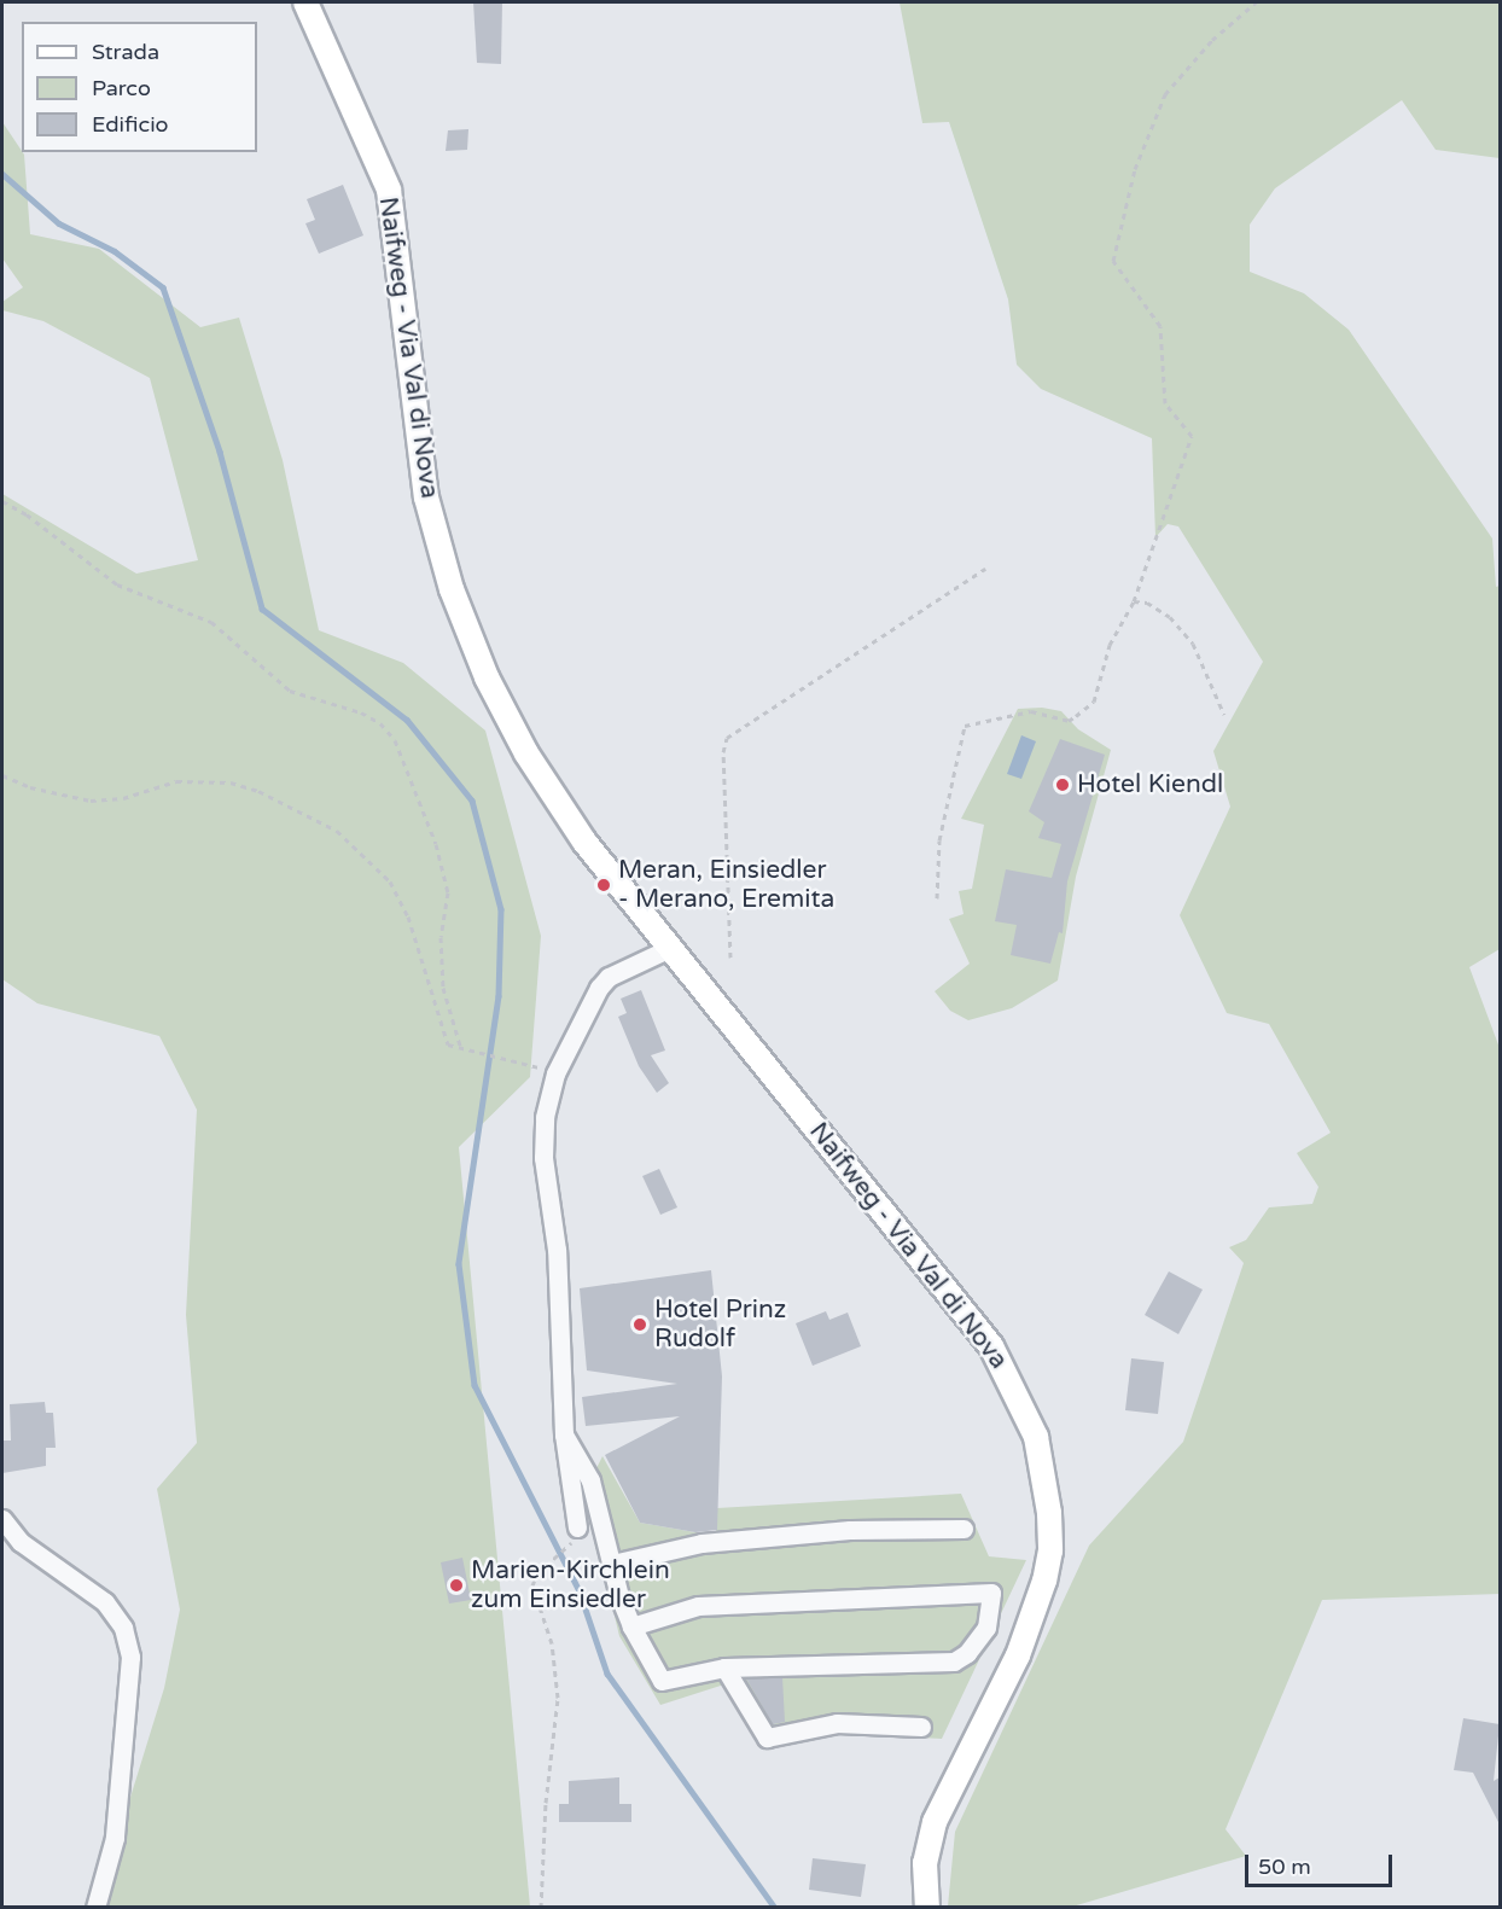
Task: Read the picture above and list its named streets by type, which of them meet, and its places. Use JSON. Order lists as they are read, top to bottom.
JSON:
{
  "streets": {
    "main road": ["Naifweg - Via Val di Nova"]
  },
  "places": [
    "Hotel Kiendl",
    "Meran, Einsiedler - Merano, Eremita",
    "Hotel Prinz Rudolf",
    "Marien-Kirchlein zum Einsiedler"
  ],
  "legend": ["Strada", "Parco", "Edificio"],
  "scale_bar": "50 m"
}
